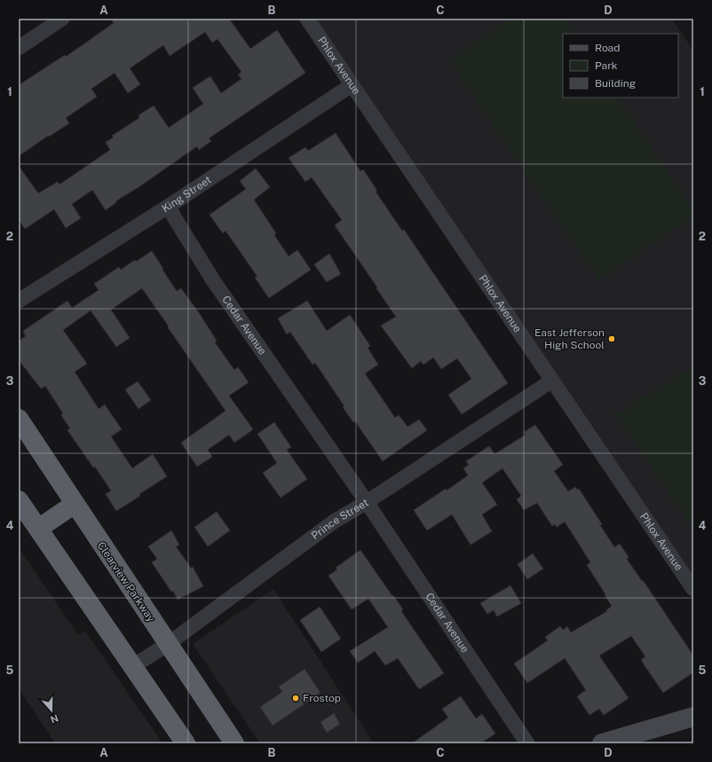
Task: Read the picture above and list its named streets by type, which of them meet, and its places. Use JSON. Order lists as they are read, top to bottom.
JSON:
{
  "streets": {
    "highway": ["Clearview Parkway"],
    "street": [
      "Phlox Avenue",
      "King Street",
      "Cedar Avenue",
      "Prince Street"
    ]
  },
  "crossings": [
    ["Phlox Avenue", "King Street"],
    ["Phlox Avenue", "Prince Street"],
    ["King Street", "Cedar Avenue"],
    ["Cedar Avenue", "Prince Street"],
    ["Prince Street", "Clearview Parkway"]
  ],
  "places": ["East Jefferson High School", "Frostop"],
  "legend": ["Road", "Park", "Building"],
  "north": "bottom",
  "grid": {
    "columns": [
      "A",
      "B",
      "C",
      "D"
    ],
    "rows": [
      "1",
      "2",
      "3",
      "4",
      "5"
    ]
  }
}
